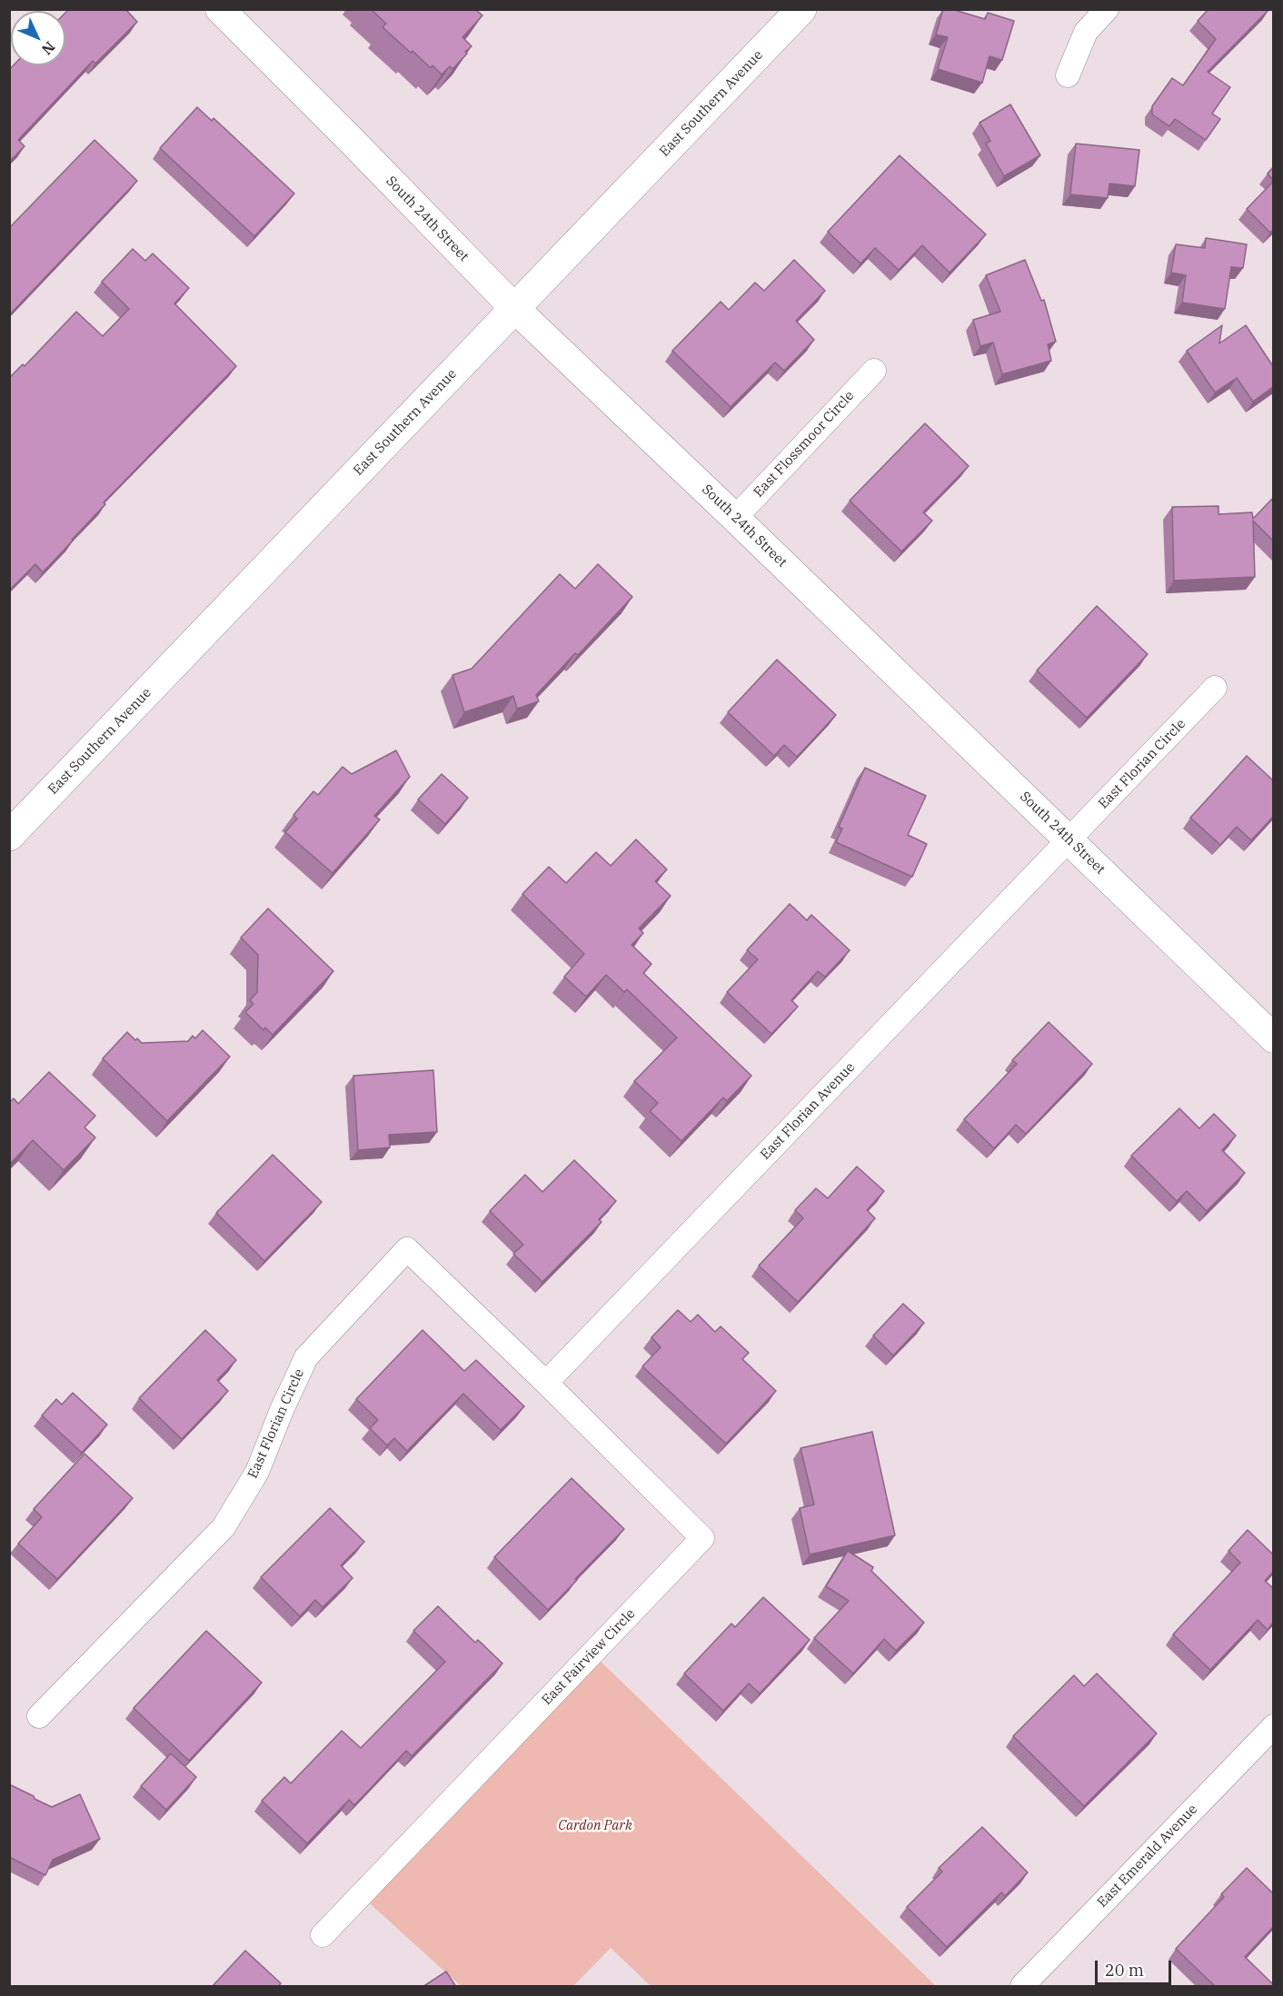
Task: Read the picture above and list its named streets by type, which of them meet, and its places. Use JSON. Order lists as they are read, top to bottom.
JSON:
{
  "streets": {
    "main road": ["East Southern Avenue"],
    "street": [
      "South 24th Street",
      "East Flossmoor Circle",
      "East Florian Circle",
      "East Florian Avenue",
      "East Fairview Circle",
      "East Emerald Avenue"
    ]
  },
  "crossings": [
    ["East Southern Avenue", "South 24th Street"],
    ["South 24th Street", "East Flossmoor Circle"],
    ["South 24th Street", "East Florian Circle"],
    ["South 24th Street", "East Florian Avenue"],
    ["East Florian Circle", "East Florian Avenue"],
    ["East Florian Circle", "East Fairview Circle"],
    ["East Florian Avenue", "East Fairview Circle"]
  ],
  "parks": ["Cardon Park"],
  "scale_bar": "20 m",
  "north": "bottom right"
}
